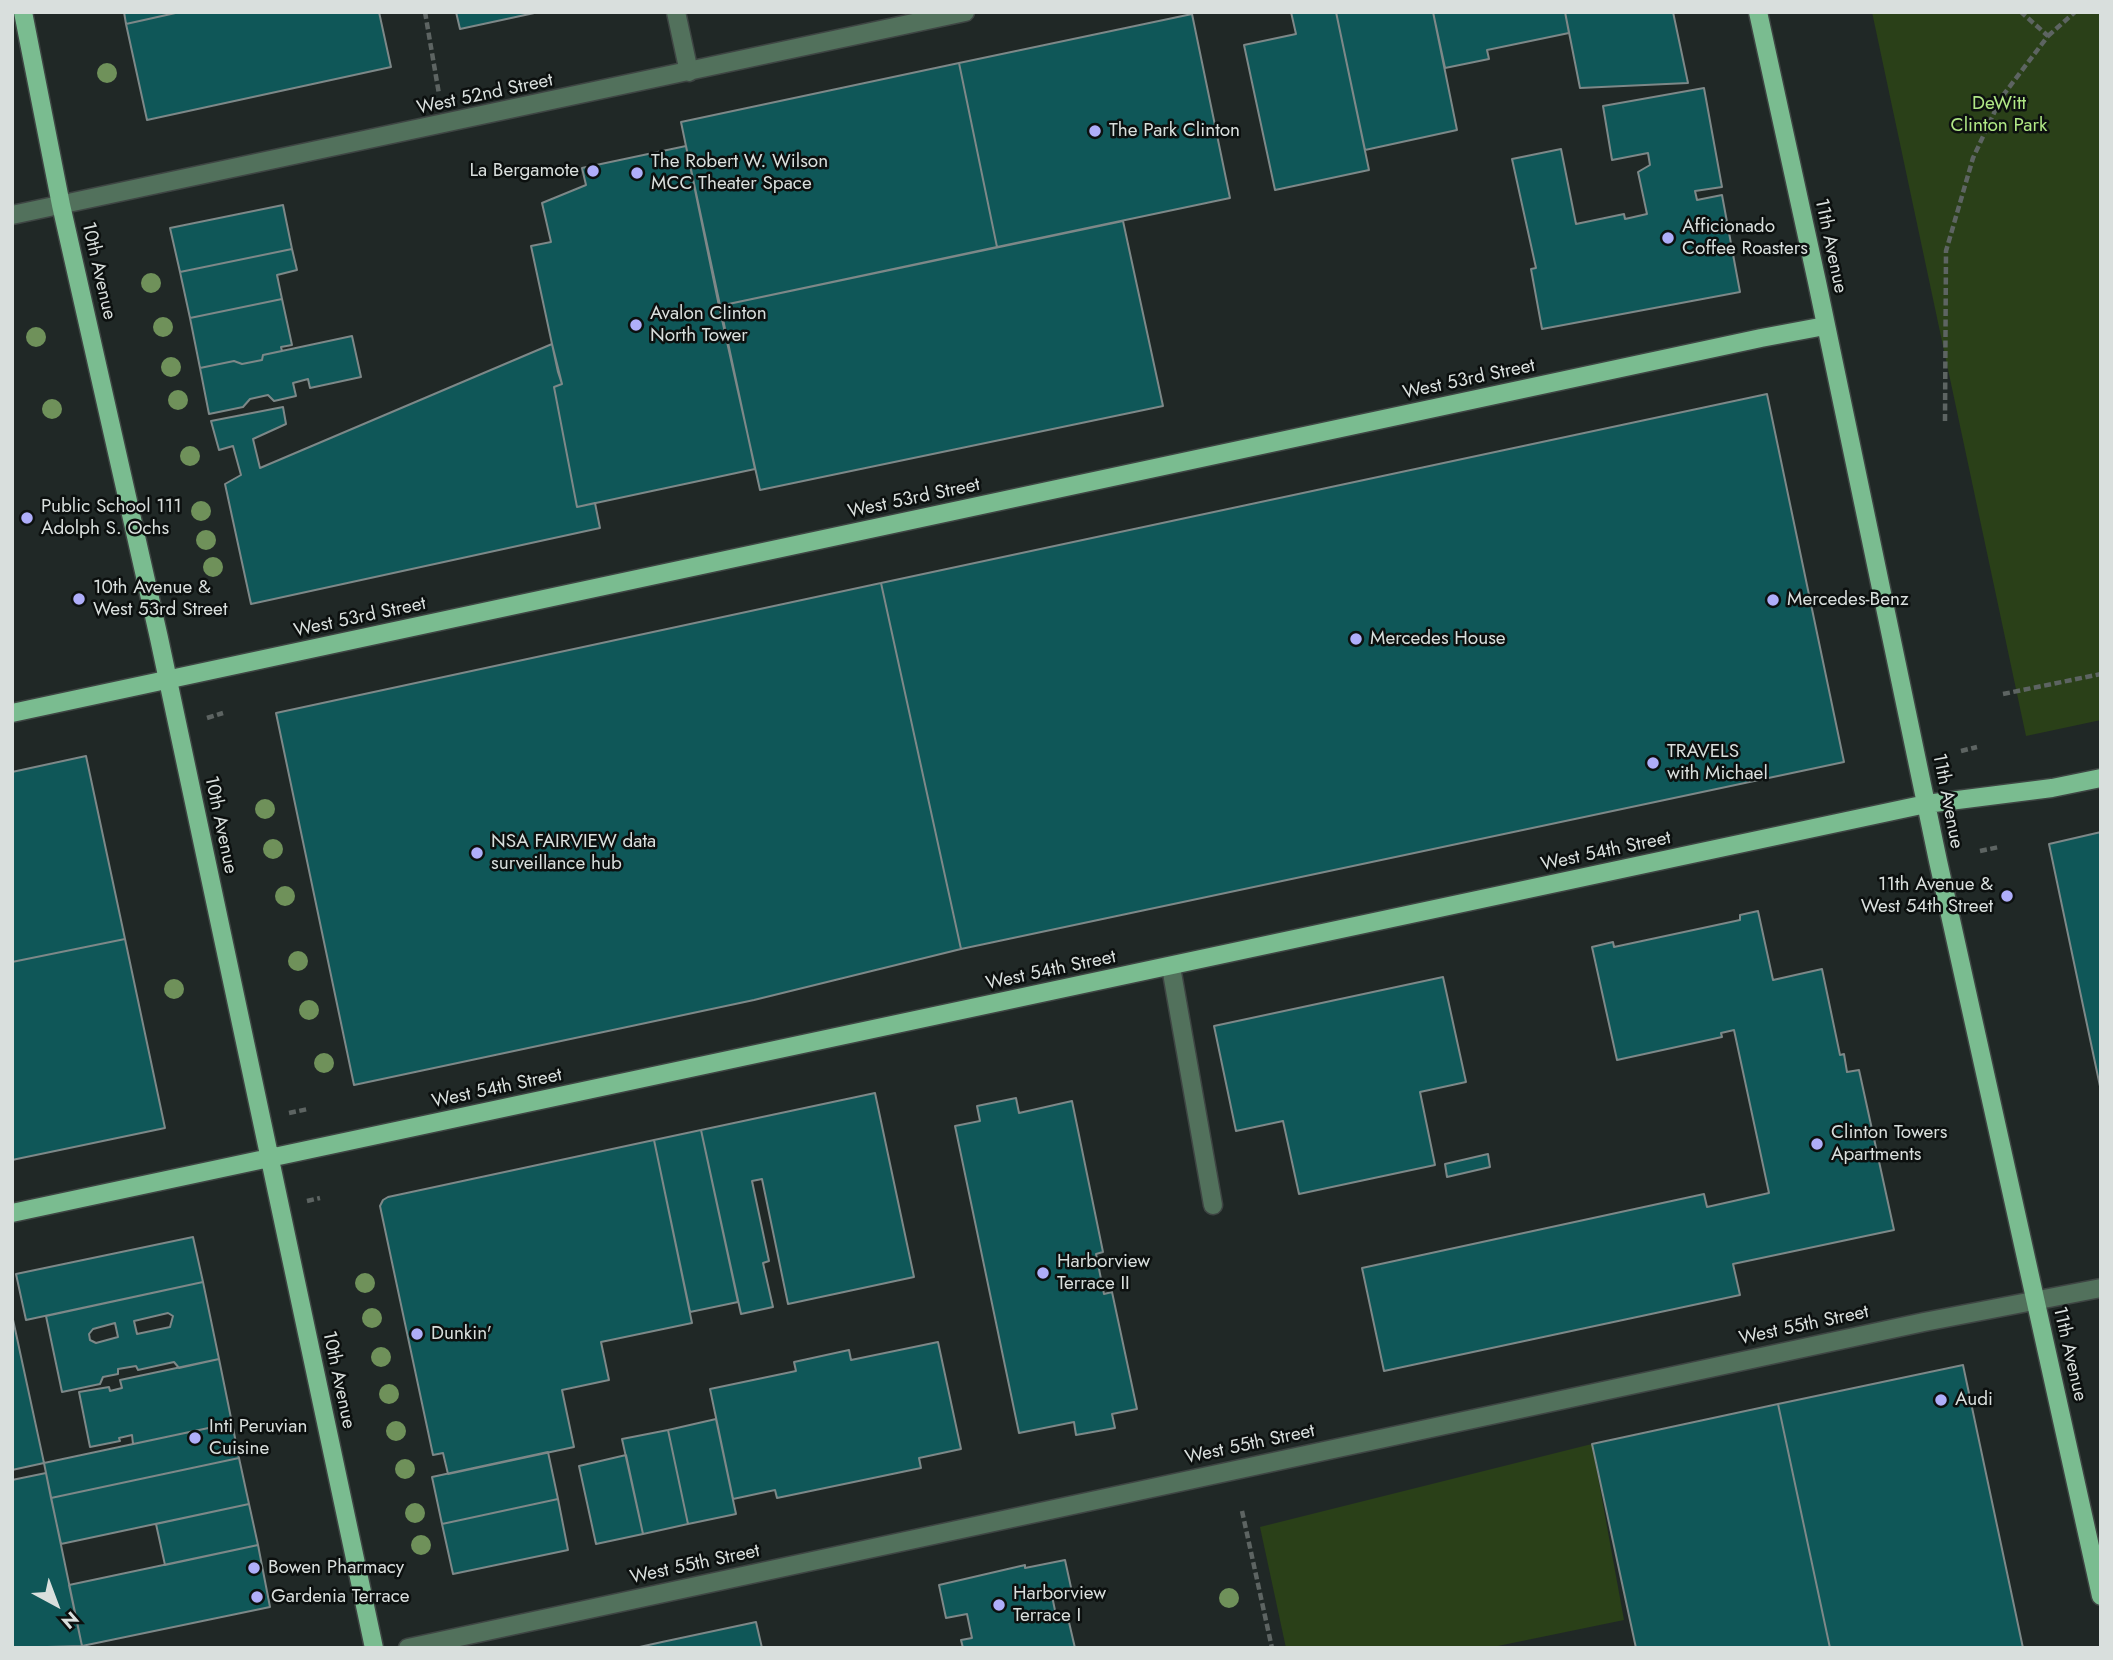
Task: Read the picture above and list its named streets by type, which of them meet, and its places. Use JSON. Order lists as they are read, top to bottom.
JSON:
{
  "streets": {
    "main road": [
      "11th Avenue",
      "10th Avenue",
      "West 53rd Street",
      "West 54th Street"
    ],
    "street": ["West 52nd Street", "West 55th Street"]
  },
  "crossings": [
    ["West 52nd Street", "10th Avenue"],
    ["11th Avenue", "West 53rd Street"],
    ["11th Avenue", "West 54th Street"],
    ["11th Avenue", "West 55th Street"],
    ["10th Avenue", "West 53rd Street"],
    ["10th Avenue", "West 54th Street"]
  ],
  "parks": ["DeWitt Clinton Park"],
  "places": [
    "The Park Clinton",
    "La Bergamote",
    "The Robert W. Wilson MCC Theater Space",
    "Afficionado Coffee Roasters",
    "Avalon Clinton North Tower",
    "Public School 111 Adolph S. Ochs",
    "10th Avenue & West 53rd Street",
    "Mercedes-Benz",
    "Mercedes House",
    "TRAVELS with Michael",
    "NSA FAIRVIEW data surveillance hub",
    "11th Avenue & West 54th Street",
    "Clinton Towers Apartments",
    "Harborview Terrace II",
    "Dunkin'",
    "Audi",
    "Inti Peruvian Cuisine",
    "Bowen Pharmacy",
    "Gardenia Terrace",
    "Harborview Terrace I"
  ],
  "north": "bottom right"
}
